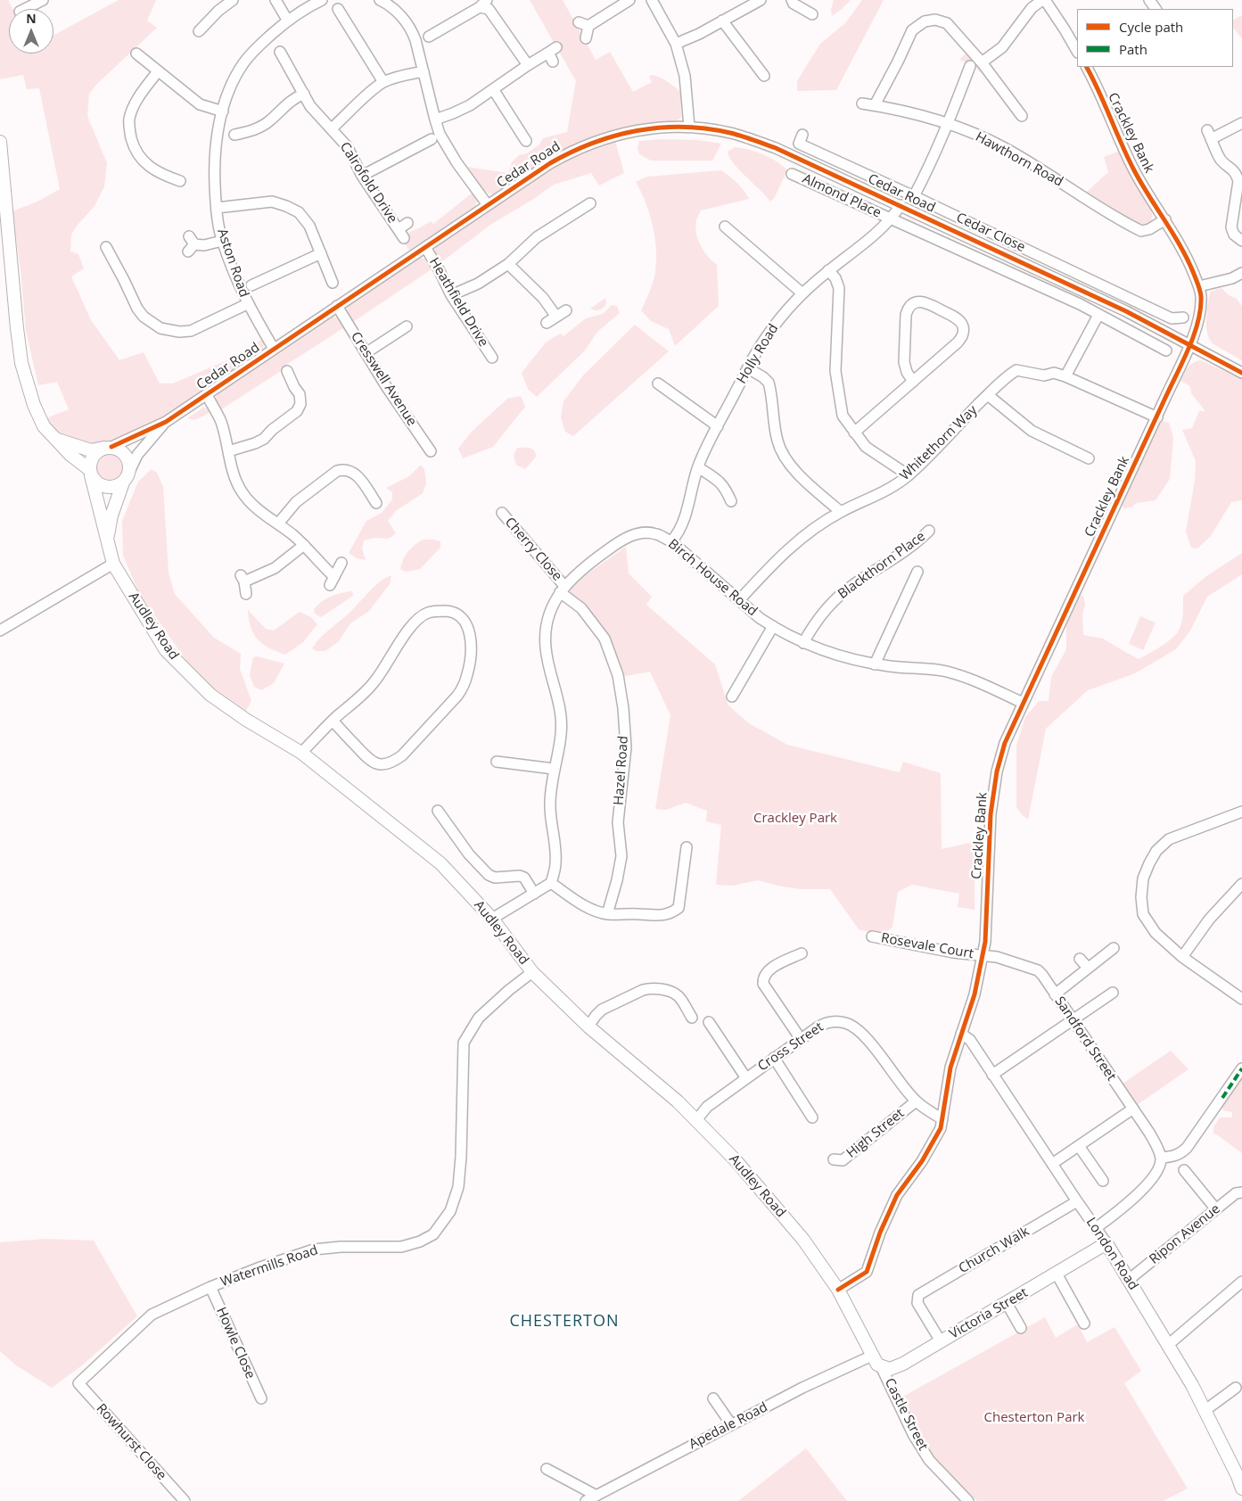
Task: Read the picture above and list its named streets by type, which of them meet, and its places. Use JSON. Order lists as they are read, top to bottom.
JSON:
{
  "streets": {
    "main road": ["Audley Road", "London Road", "Victoria Street"],
    "street": [
      "Crackley Bank",
      "Hawthorn Road",
      "Cedar Road",
      "Calrofold Drive",
      "Almond Place",
      "Cedar Close",
      "Aston Road",
      "Heathfield Drive",
      "Holly Road",
      "Cresswell Avenue",
      "Whitethorn Way",
      "Cherry Close",
      "Blackthorn Place",
      "Birch House Road",
      "Hazel Road",
      "Rosevale Court",
      "Sandford Street",
      "Cross Street",
      "High Street",
      "Ripon Avenue",
      "Church Walk",
      "Watermills Road",
      "Howle Close",
      "Castle Street",
      "Apedale Road",
      "Rowhurst Close"
    ]
  },
  "crossings": [
    ["Crackley Bank", "Hawthorn Road"],
    ["Crackley Bank", "Cedar Road"],
    ["Crackley Bank", "Whitethorn Way"],
    ["Crackley Bank", "Birch House Road"],
    ["Crackley Bank", "Audley Road"],
    ["Crackley Bank", "Rosevale Court"],
    ["Crackley Bank", "Sandford Street"],
    ["Crackley Bank", "Cross Street"],
    ["Crackley Bank", "London Road"],
    ["Cedar Road", "Almond Place"],
    ["Cedar Road", "Aston Road"],
    ["Cedar Road", "Heathfield Drive"],
    ["Cedar Road", "Holly Road"],
    ["Cedar Road", "Cresswell Avenue"],
    ["Almond Place", "Holly Road"],
    ["Holly Road", "Birch House Road"],
    ["Whitethorn Way", "Birch House Road"],
    ["Cherry Close", "Birch House Road"],
    ["Cherry Close", "Hazel Road"],
    ["Blackthorn Place", "Birch House Road"],
    ["Birch House Road", "Hazel Road"],
    ["Audley Road", "Cross Street"],
    ["Audley Road", "Watermills Road"],
    ["Audley Road", "Apedale Road"],
    ["Rosevale Court", "Sandford Street"],
    ["Cross Street", "High Street"],
    ["Ripon Avenue", "London Road"],
    ["Church Walk", "London Road"],
    ["Church Walk", "Victoria Street"],
    ["London Road", "Victoria Street"],
    ["Watermills Road", "Howle Close"],
    ["Watermills Road", "Rowhurst Close"],
    ["Victoria Street", "Castle Street"]
  ],
  "districts": ["CHESTERTON"],
  "parks": ["Crackley Park", "Chesterton Park"],
  "legend": ["Cycle path", "Path"],
  "north": "top"
}
